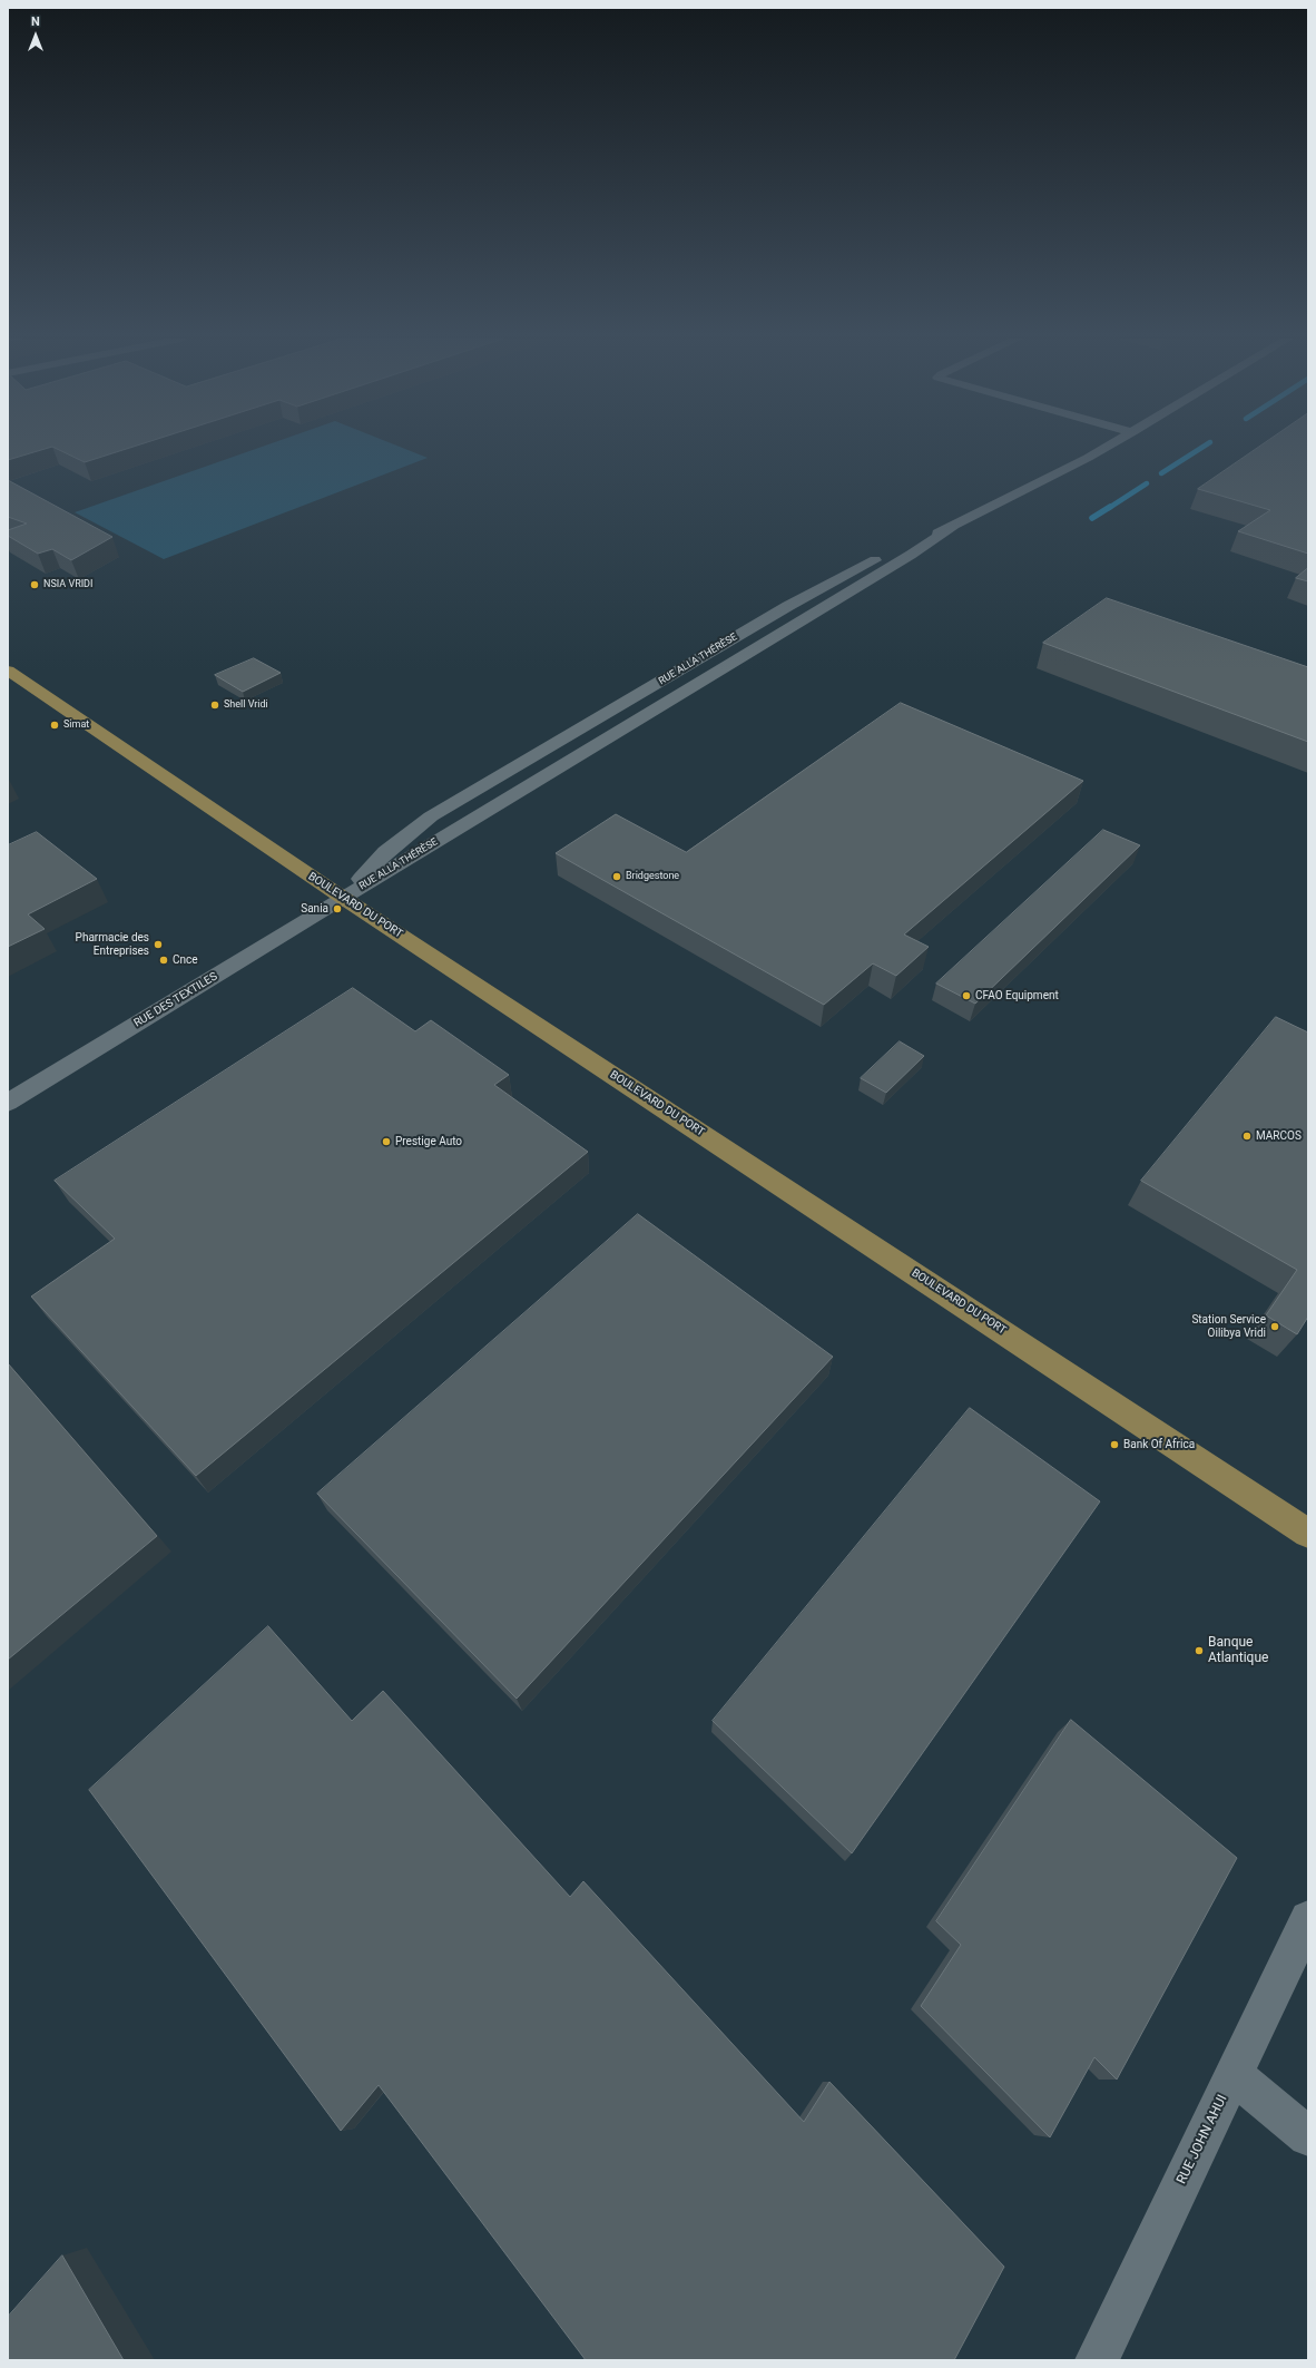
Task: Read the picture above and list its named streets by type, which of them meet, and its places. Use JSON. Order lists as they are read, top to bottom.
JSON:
{
  "streets": {
    "main road": ["BOULEVARD DU PORT"],
    "street": ["RUE ALLA THÉRÈSE", "RUE DES TEXTILES", "RUE JOHN AHUI"]
  },
  "crossings": [
    ["RUE ALLA THÉRÈSE", "BOULEVARD DU PORT"],
    ["RUE ALLA THÉRÈSE", "RUE DES TEXTILES"],
    ["BOULEVARD DU PORT", "RUE DES TEXTILES"]
  ],
  "places": [
    "NSIA VRIDI",
    "Shell Vridi",
    "Simat",
    "Bridgestone",
    "Sania",
    "Pharmacie des Entreprises",
    "Cnce",
    "CFAO Equipment",
    "MARCOS",
    "Prestige Auto",
    "Station Service Oilibya Vridi",
    "Bank Of Africa",
    "Banque Atlantique"
  ],
  "north": "top"
}
